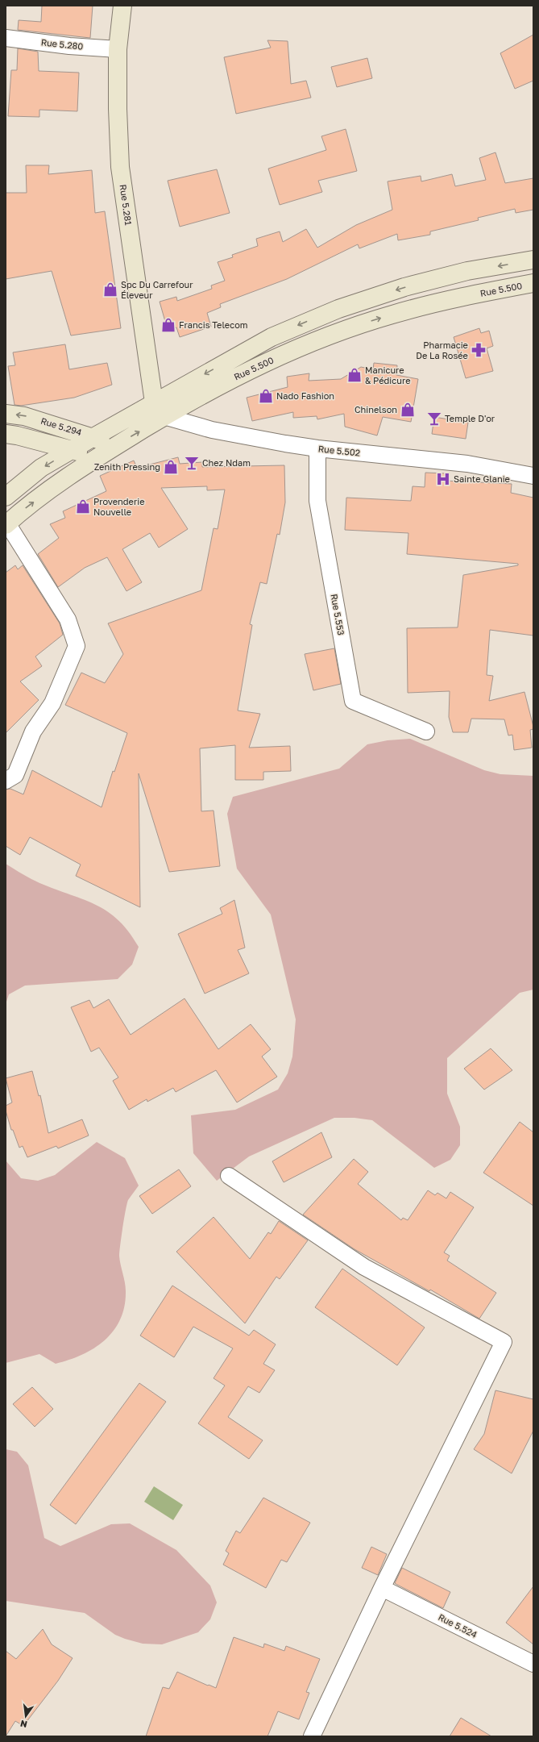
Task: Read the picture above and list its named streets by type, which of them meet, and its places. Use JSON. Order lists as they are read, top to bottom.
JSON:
{
  "streets": {
    "main road": ["Rue 5.281", "Rue 5.500", "Rue 5.294"],
    "street": [
      "Rue 5.280",
      "Rue 5.502",
      "Rue 5.553",
      "Rue 5.524"
    ]
  },
  "crossings": [
    ["Rue 5.280", "Rue 5.281"],
    ["Rue 5.281", "Rue 5.500"],
    ["Rue 5.281", "Rue 5.502"],
    ["Rue 5.500", "Rue 5.294"],
    ["Rue 5.500", "Rue 5.502"],
    ["Rue 5.502", "Rue 5.553"]
  ],
  "places": {
    "shop": [
      "Spc Du Carrefour Éleveur",
      "Francis Telecom",
      "Manicure & Pédicure",
      "Nado Fashion",
      "Chinelson",
      "Zenith Pressing",
      "Provenderie Nouvelle"
    ],
    "pharmacy": ["Pharmacie De La Rosée"],
    "bar": ["Temple D'or", "Chez Ndam"],
    "hospital": ["Sainte Glanie"]
  },
  "north": "bottom"
}
